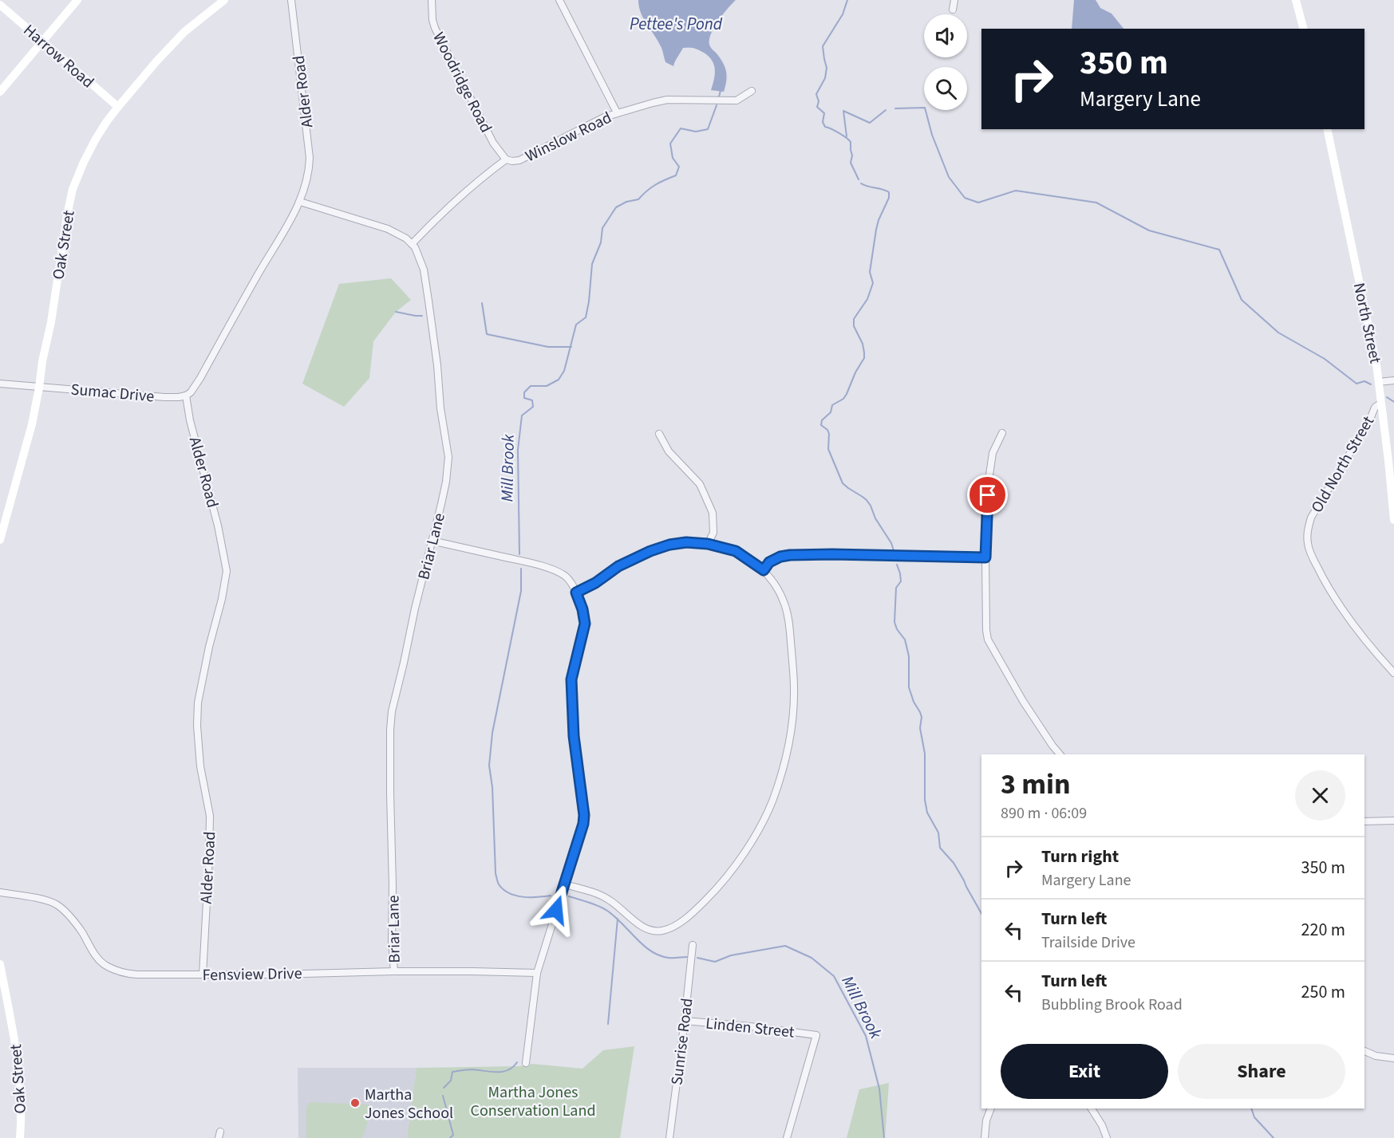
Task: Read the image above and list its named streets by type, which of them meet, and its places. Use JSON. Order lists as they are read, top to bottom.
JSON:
{
  "streets": {
    "street": [
      "Harrow Road",
      "Woodridge Road",
      "Alder Road",
      "Winslow Road",
      "Oak Street",
      "North Street",
      "Sumac Drive",
      "Old North Street",
      "Briar Lane",
      "Fensview Drive",
      "Linden Street",
      "Sunrise Road"
    ]
  },
  "crossings": [
    ["Harrow Road", "Oak Street"],
    ["Woodridge Road", "Winslow Road"],
    ["Alder Road", "Sumac Drive"],
    ["Alder Road", "Briar Lane"],
    ["Alder Road", "Fensview Drive"],
    ["Winslow Road", "Briar Lane"],
    ["Oak Street", "Sumac Drive"],
    ["North Street", "Old North Street"],
    ["Briar Lane", "Fensview Drive"],
    ["Linden Street", "Sunrise Road"]
  ],
  "water": ["Pettee's Pond", "Mill Brook"],
  "parks": ["Martha Jones Conservation Land"],
  "places": ["Martha Jones School"],
  "page": {
    "turn": ["350 m", "Margery Lane"],
    "heading": ["3 min", "890 m · 06:09"],
    "list": [
      {
        "name": "Turn right",
        "note": "Margery Lane",
        "value": "350 m"
      },
      {
        "name": "Turn left",
        "note": "Trailside Drive",
        "value": "220 m"
      },
      {
        "name": "Turn left",
        "note": "Bubbling Brook Road",
        "value": "250 m"
      }
    ],
    "buttons": ["Exit", "Share"]
  }
}
